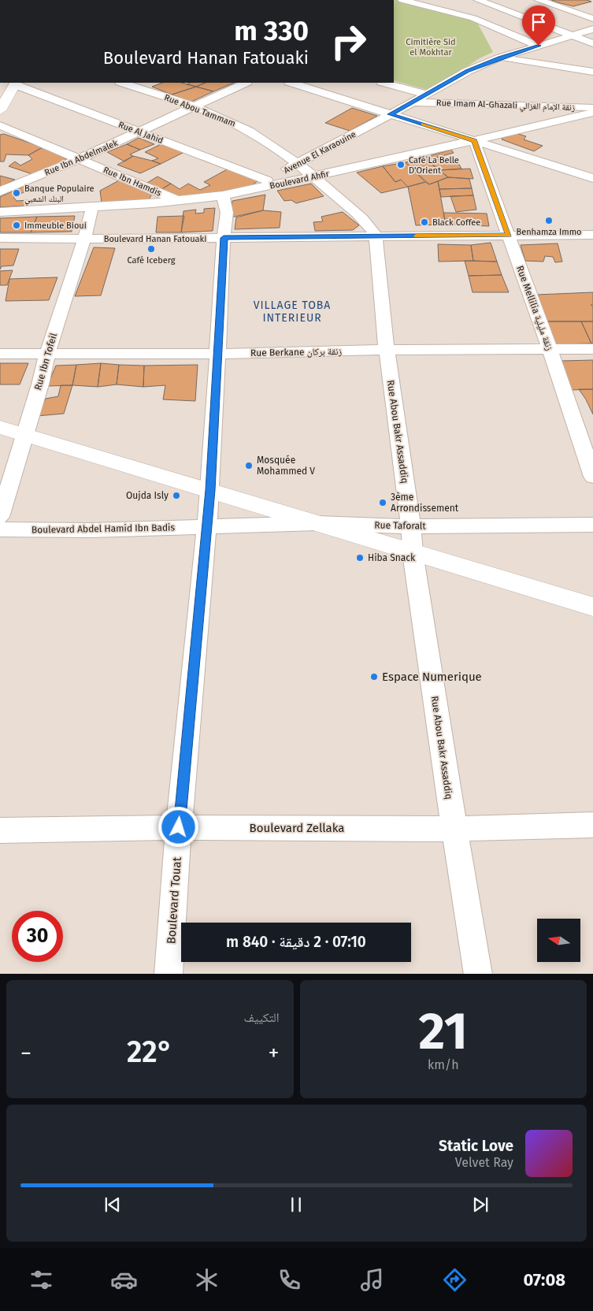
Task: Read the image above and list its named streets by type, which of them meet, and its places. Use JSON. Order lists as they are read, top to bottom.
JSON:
{
  "streets": {
    "street": [
      "Rue Imam Al-Ghazali زنقة الإمام الغزالي",
      "Rue Abou Tammam",
      "Rue Al Jahid",
      "Avenue El Karaouine",
      "Rue Ibn Abdelmalek",
      "Boulevard Ahfir",
      "Rue Ibn Hamdis",
      "Boulevard Hanan Fatouaki",
      "Rue Mellilia زنقة مليلية",
      "Rue Berkane زنقة بركان",
      "Rue Ibn Tofeil",
      "Rue Abou Bakr Assaddiq",
      "Rue Taforalt",
      "Boulevard Abdel Hamid Ibn Badis",
      "Boulevard Zellaka",
      "Boulevard Touat"
    ]
  },
  "crossings": [
    ["Rue Imam Al-Ghazali زنقة الإمام الغزالي", "Avenue El Karaouine"],
    ["Rue Abou Tammam", "Avenue El Karaouine"],
    ["Rue Abou Tammam", "Rue Ibn Abdelmalek"],
    ["Rue Abou Tammam", "Boulevard Ahfir"],
    ["Rue Al Jahid", "Avenue El Karaouine"],
    ["Rue Al Jahid", "Rue Ibn Abdelmalek"],
    ["Avenue El Karaouine", "Boulevard Ahfir"],
    ["Rue Ibn Abdelmalek", "Rue Ibn Hamdis"],
    ["Boulevard Ahfir", "Rue Ibn Hamdis"],
    ["Boulevard Ahfir", "Rue Mellilia زنقة مليلية"],
    ["Boulevard Ahfir", "Rue Ibn Tofeil"],
    ["Boulevard Ahfir", "Boulevard Touat"],
    ["Boulevard Hanan Fatouaki", "Rue Mellilia زنقة مليلية"],
    ["Boulevard Hanan Fatouaki", "Rue Ibn Tofeil"],
    ["Boulevard Hanan Fatouaki", "Rue Abou Bakr Assaddiq"],
    ["Boulevard Hanan Fatouaki", "Boulevard Touat"],
    ["Rue Mellilia زنقة مليلية", "Rue Berkane زنقة بركان"],
    ["Rue Berkane زنقة بركان", "Rue Ibn Tofeil"],
    ["Rue Berkane زنقة بركان", "Rue Abou Bakr Assaddiq"],
    ["Rue Berkane زنقة بركان", "Boulevard Touat"],
    ["Rue Abou Bakr Assaddiq", "Rue Taforalt"],
    ["Rue Abou Bakr Assaddiq", "Boulevard Zellaka"],
    ["Rue Taforalt", "Boulevard Abdel Hamid Ibn Badis"],
    ["Rue Taforalt", "Boulevard Touat"],
    ["Boulevard Abdel Hamid Ibn Badis", "Boulevard Touat"],
    ["Boulevard Zellaka", "Boulevard Touat"]
  ],
  "districts": ["VILLAGE TOBA INTERIEUR"],
  "parks": ["Cimitière Sid el Mokhtar"],
  "places": [
    "Café La Belle D'Orient",
    "Banque Populaire البنك الشعبي",
    "Benhamza Immo",
    "Black Coffee",
    "Immeuble Bioui",
    "Café Iceberg",
    "Mosquée Mohammed V",
    "Oujda Isly",
    "3ème Arrondissement",
    "Hiba Snack",
    "Espace Numerique"
  ],
  "north": "left",
  "page": {
    "turn": ["330 m", "Boulevard Hanan Fatouaki"],
    "limit": "30",
    "trip": "07:10 · 2 دقيقة · 840 m",
    "tile": [
      ["21", "km/h"],
      "التكييف"
    ],
    "heat": ["−", "22°", "+"],
    "song": ["Static Love", "Velvet Ray"],
    "tabs": "07:08"
  }
}
